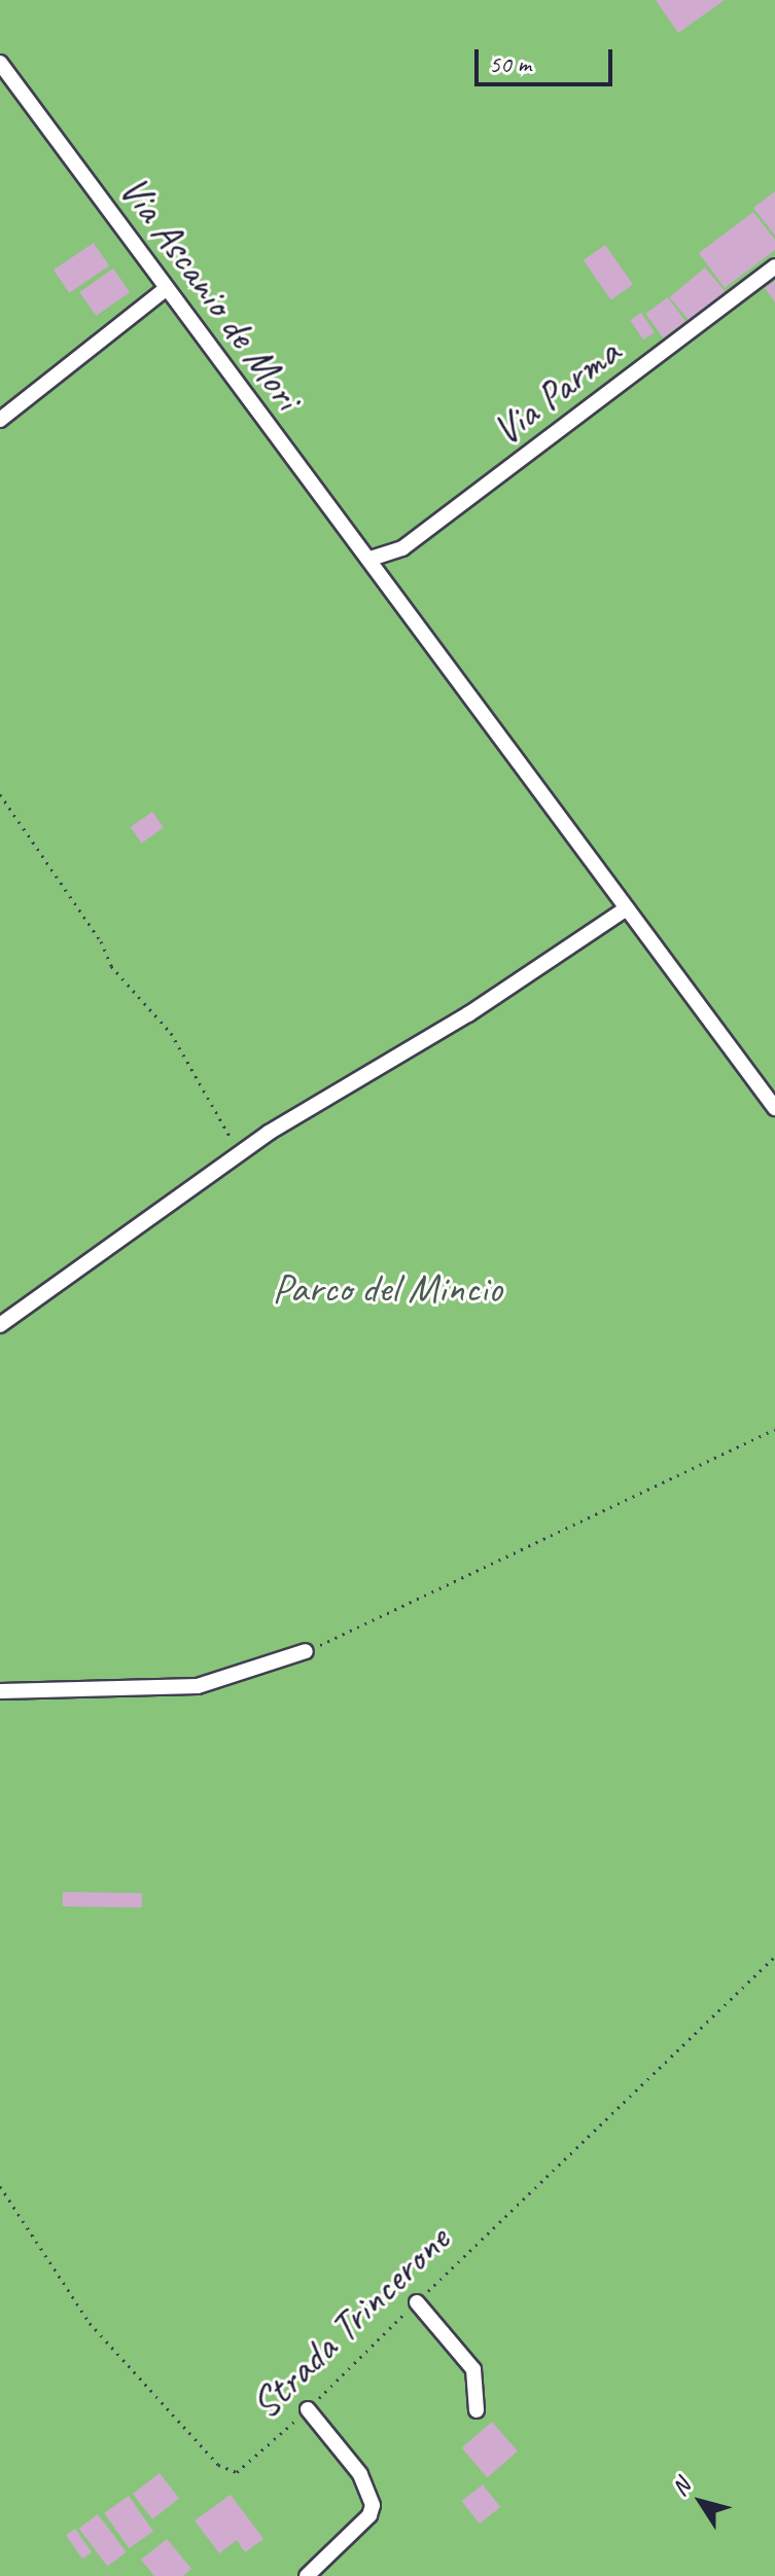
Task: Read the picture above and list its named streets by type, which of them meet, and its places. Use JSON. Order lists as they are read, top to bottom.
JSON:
{
  "streets": {
    "street": ["Via Ascanio de Mori", "Via Parma"],
    "path": ["Strada Trincerone"]
  },
  "crossings": [
    ["Via Ascanio de Mori", "Via Parma"]
  ],
  "parks": ["Parco del Mincio"],
  "scale_bar": "50 m",
  "north": "top left"
}
